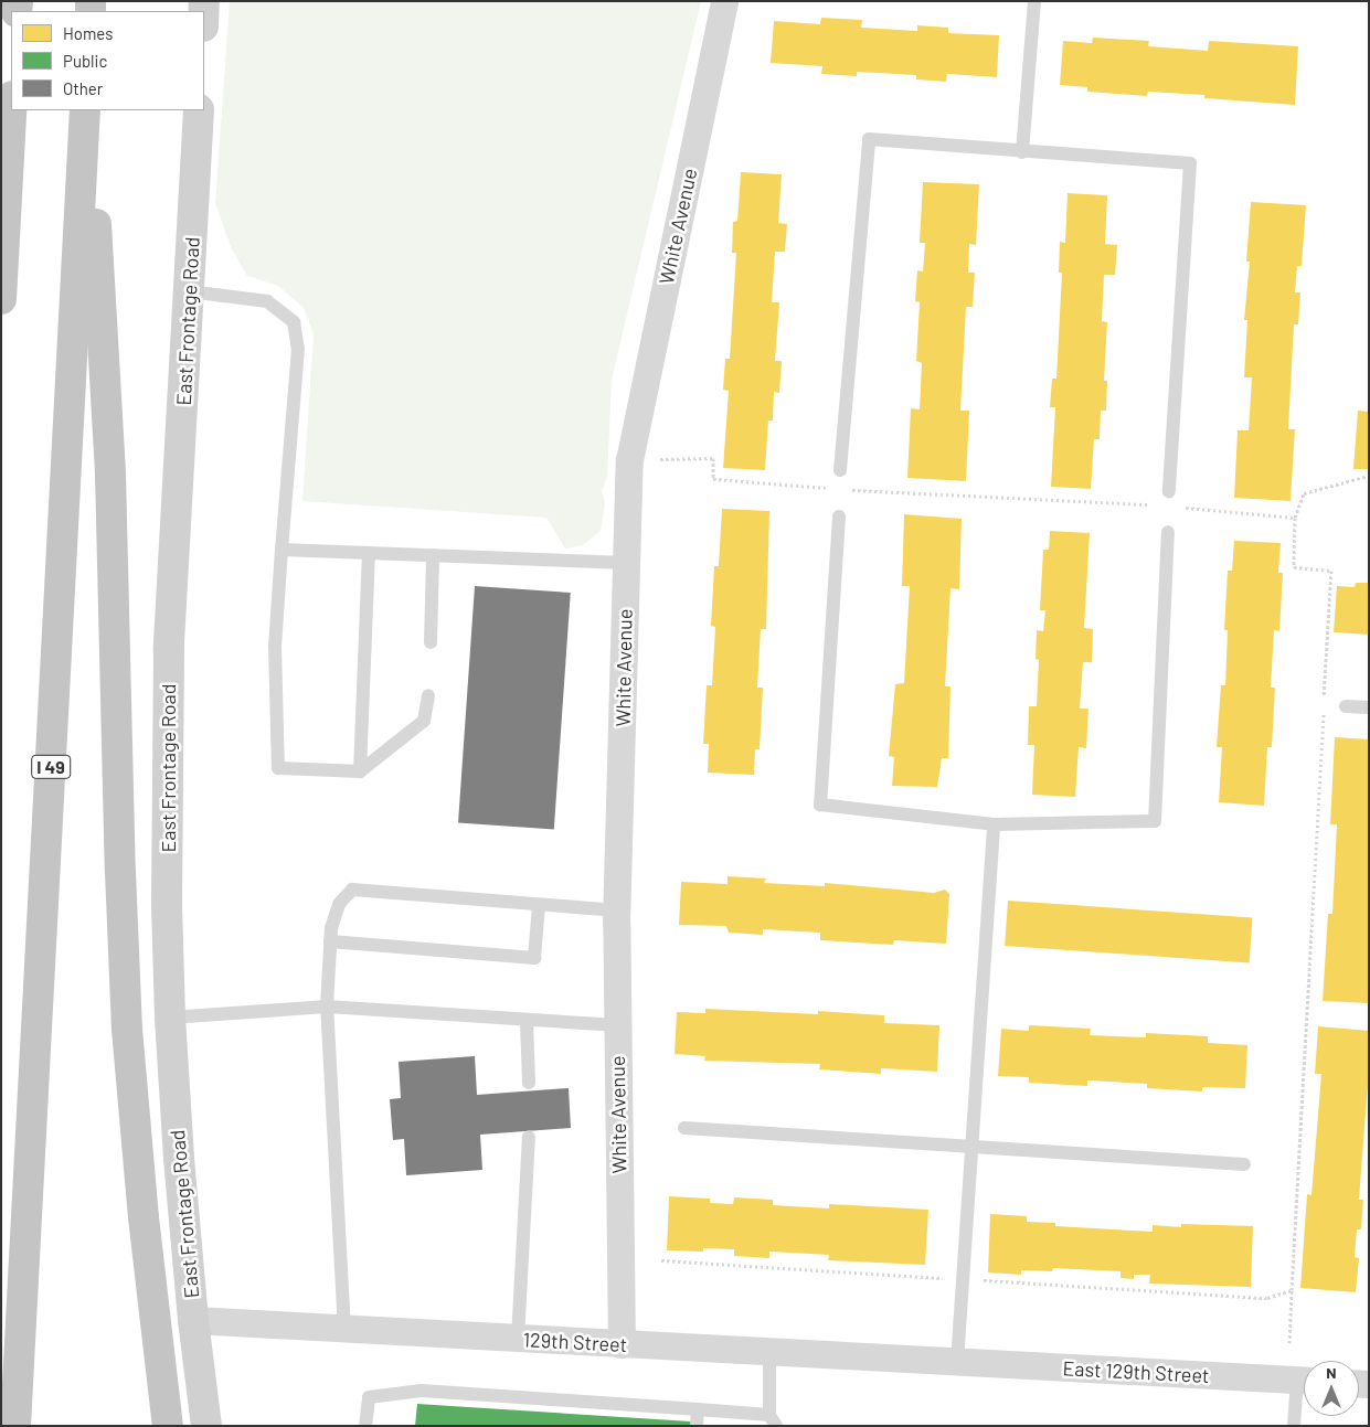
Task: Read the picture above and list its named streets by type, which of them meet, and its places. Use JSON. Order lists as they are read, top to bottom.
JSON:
{
  "streets": {
    "highway": ["I 49"],
    "street": [
      "White Avenue",
      "East Frontage Road",
      "129th Street",
      "East 129th Street"
    ]
  },
  "crossings": [
    ["White Avenue", "129th Street"],
    ["East Frontage Road", "129th Street"],
    ["129th Street", "East 129th Street"]
  ],
  "legend": ["Homes", "Public", "Other"],
  "north": "top"
}
